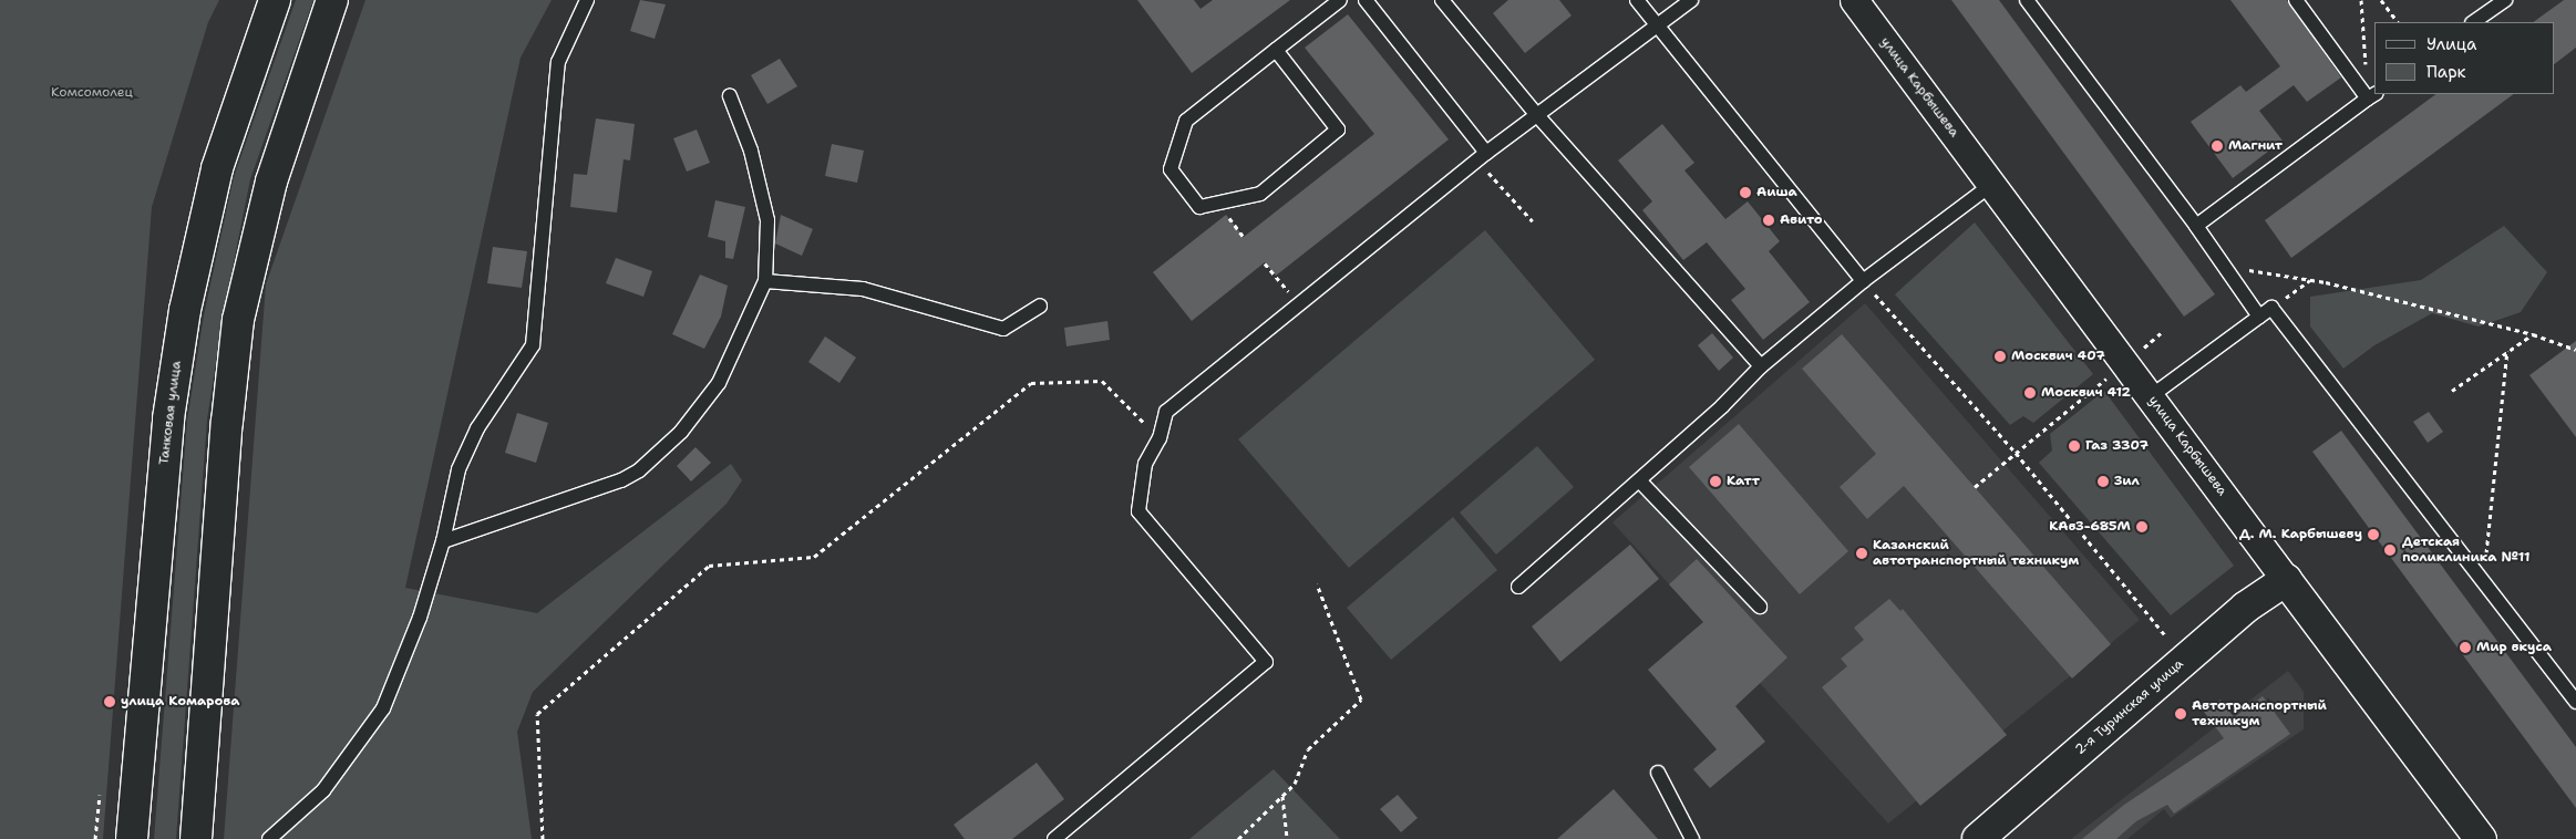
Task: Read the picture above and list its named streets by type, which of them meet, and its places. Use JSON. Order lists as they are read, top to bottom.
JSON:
{
  "streets": {
    "main road": ["улица Карбышева", "Танковая улица", "2-я Туринская улица"]
  },
  "crossings": [
    ["улица Карбышева", "2-я Туринская улица"]
  ],
  "parks": ["Комсомолец"],
  "places": [
    "Магнит",
    "Аиша",
    "Авито",
    "Москвич 407",
    "Москвич 412",
    "Газ 3307",
    "Катт",
    "Зил",
    "КАвЗ-685М",
    "Д. М. Карбышеву",
    "Детская поликлиника №11",
    "Казанский автотранспортный техникум",
    "Мир вкуса",
    "улица Комарова",
    "Автотранспортный техникум"
  ],
  "legend": ["Улица", "Парк"]
}
